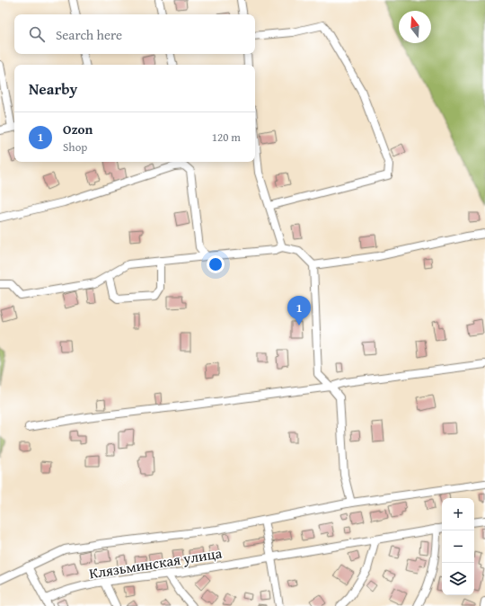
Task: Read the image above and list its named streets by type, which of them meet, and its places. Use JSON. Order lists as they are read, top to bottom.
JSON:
{
  "streets": {
    "street": ["Клязьминская улица"]
  },
  "north": "top",
  "page": {
    "search": "Search here",
    "heading": "Nearby",
    "list": [
      {
        "mark": "1",
        "name": "Ozon",
        "note": "Shop",
        "value": "120 m"
      }
    ],
    "pins": "1",
    "map_buttons": ["+", "−"]
  }
}
